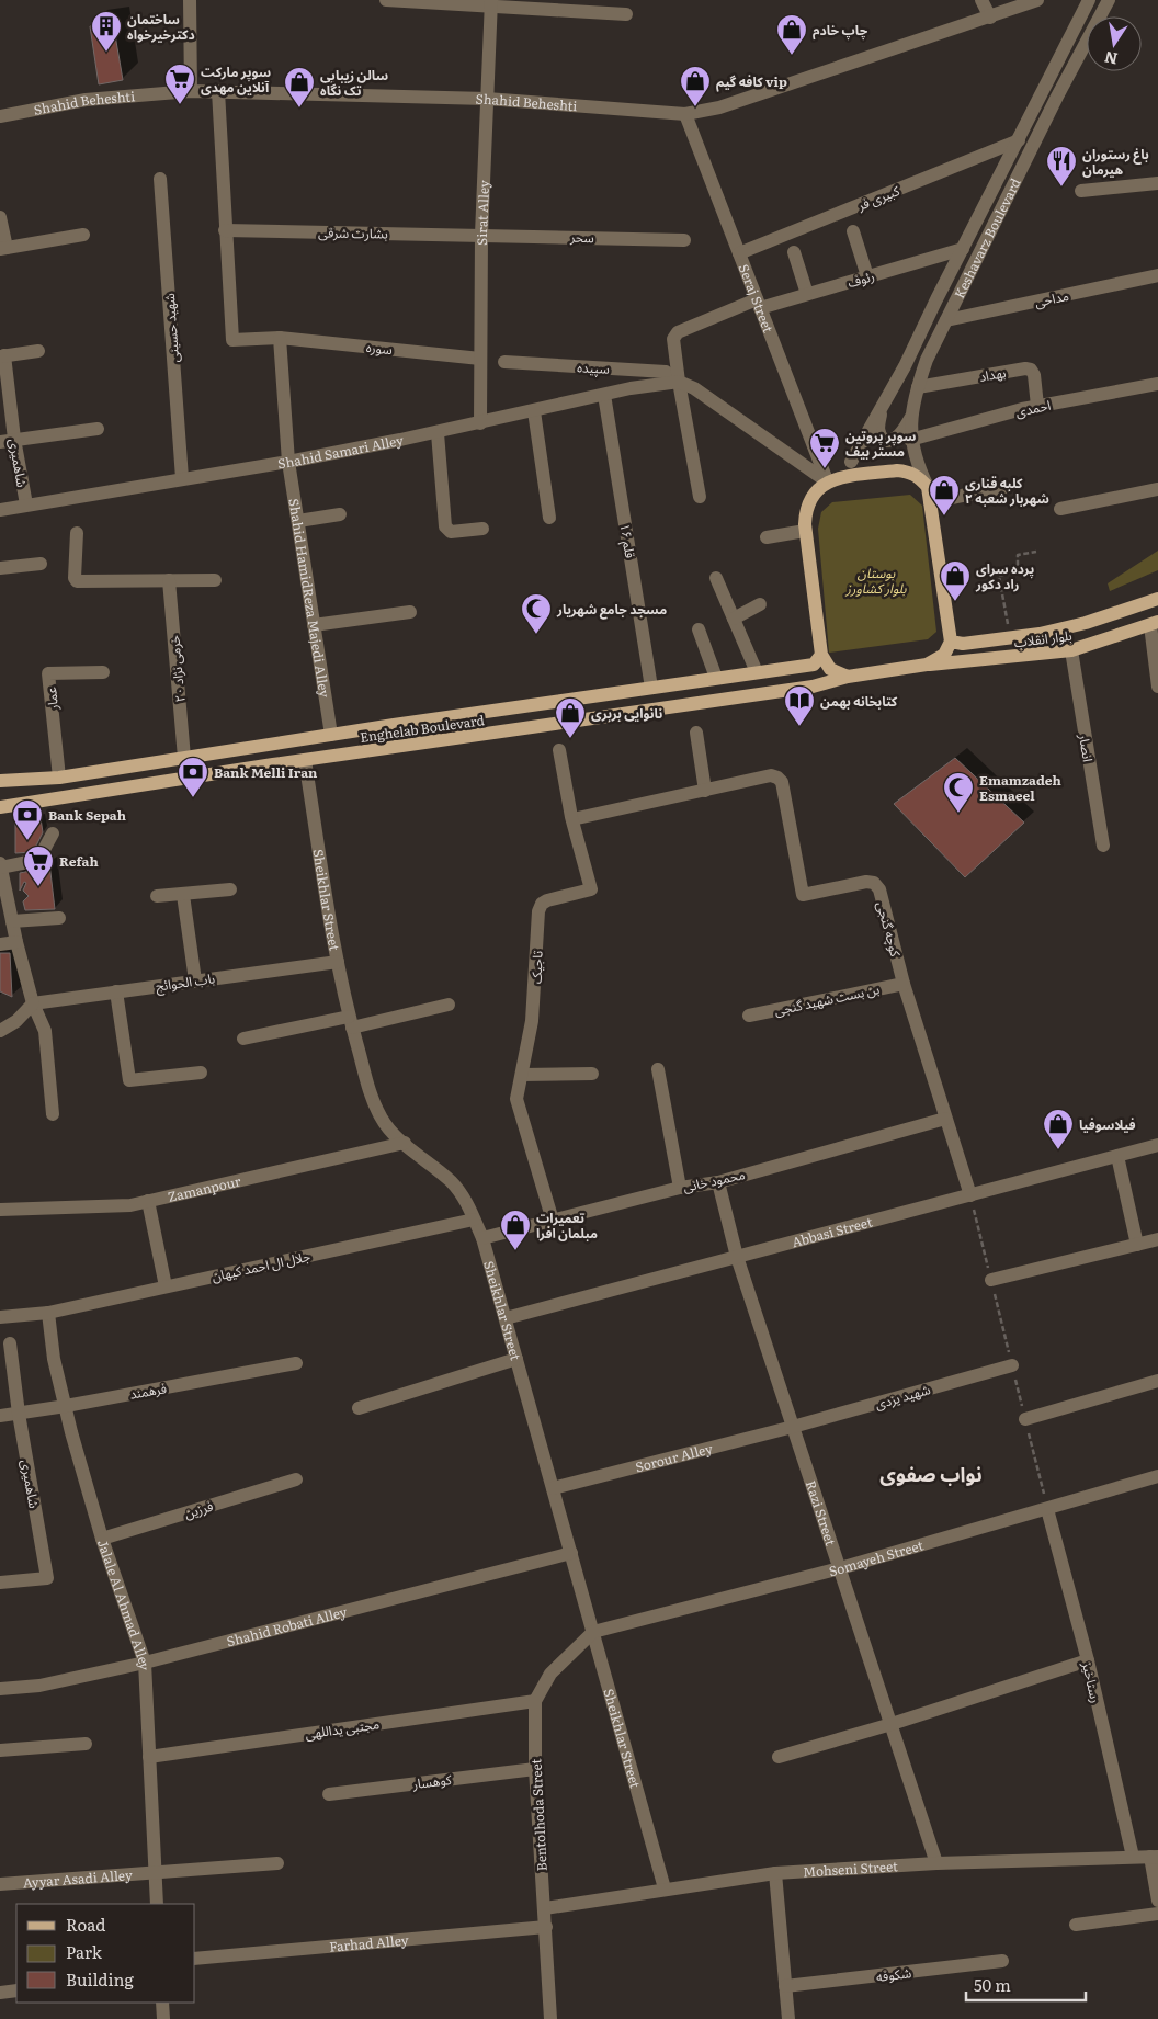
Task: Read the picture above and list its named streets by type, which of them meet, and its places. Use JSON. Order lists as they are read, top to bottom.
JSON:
{
  "streets": {
    "main road": ["بلوار انقلاب", "Enghelab Boulevard"],
    "street": [
      "Shahid Beheshti",
      "کبیری فر",
      "Sirat Alley",
      "بشارت شرقی",
      "سحر",
      "Keshavarz Boulevard",
      "رئوف",
      "Seraj Street",
      "مداحی",
      "شهید حسینی",
      "سوره",
      "سپیده",
      "بهداد",
      "احمدی",
      "Shahid Samari Alley",
      "شاهمیری",
      "قلم ۱۶",
      "Shahid HamidReza Majedi Alley",
      "خرمی نژاد ۲۰",
      "عمار",
      "انصار",
      "Sheikhlar Street",
      "کوچه گنجی",
      "تاجیک",
      "باب الحوائج",
      "بن بست شهید گنجی",
      "محمود خانی",
      "Zamanpour",
      "Abbasi Street",
      "جلال ال احمد کیهان",
      "فرهمند",
      "شهید یزدی",
      "Sorour Alley",
      "فرزین",
      "Razi Street",
      "Somayeh Street",
      "Jalale Al Ahmad Alley",
      "Shahid Robati Alley",
      "رستاخیز",
      "مجتبی یداللهی",
      "کوهسار",
      "Bentolhoda Street",
      "Mohseni Street",
      "Ayyar Asadi Alley",
      "Farhad Alley",
      "شکوفه"
    ]
  },
  "crossings": [
    ["Shahid Beheshti", "Sirat Alley"],
    ["Shahid Beheshti", "Seraj Street"],
    ["کبیری فر", "Keshavarz Boulevard"],
    ["کبیری فر", "Seraj Street"],
    ["Sirat Alley", "بشارت شرقی"],
    ["Sirat Alley", "سحر"],
    ["Sirat Alley", "سوره"],
    ["Sirat Alley", "Shahid Samari Alley"],
    ["بشارت شرقی", "سحر"],
    ["بشارت شرقی", "سوره"],
    ["Keshavarz Boulevard", "رئوف"],
    ["Keshavarz Boulevard", "مداحی"],
    ["Keshavarz Boulevard", "بهداد"],
    ["Keshavarz Boulevard", "احمدی"],
    ["رئوف", "Seraj Street"],
    ["شهید حسینی", "Shahid Samari Alley"],
    ["سوره", "Shahid HamidReza Majedi Alley"],
    ["سپیده", "Shahid Samari Alley"],
    ["بهداد", "احمدی"],
    ["Shahid Samari Alley", "شاهمیری"],
    ["Shahid Samari Alley", "قلم ۱۶"],
    ["Shahid Samari Alley", "Shahid HamidReza Majedi Alley"],
    ["شاهمیری", "فرهمند"],
    ["قلم ۱۶", "Enghelab Boulevard"],
    ["Shahid HamidReza Majedi Alley", "Enghelab Boulevard"],
    ["بلوار انقلاب", "Enghelab Boulevard"],
    ["بلوار انقلاب", "انصار"],
    ["خرمی نژاد ۲۰", "Enghelab Boulevard"],
    ["عمار", "Enghelab Boulevard"],
    ["Enghelab Boulevard", "Sheikhlar Street"],
    ["Sheikhlar Street", "باب الحوائج"],
    ["Sheikhlar Street", "محمود خانی"],
    ["Sheikhlar Street", "Zamanpour"],
    ["Sheikhlar Street", "Abbasi Street"],
    ["Sheikhlar Street", "جلال ال احمد کیهان"],
    ["Sheikhlar Street", "Sorour Alley"],
    ["Sheikhlar Street", "Somayeh Street"],
    ["Sheikhlar Street", "Shahid Robati Alley"],
    ["Sheikhlar Street", "Bentolhoda Street"],
    ["Sheikhlar Street", "Mohseni Street"],
    ["کوچه گنجی", "تاجیک"],
    ["کوچه گنجی", "بن بست شهید گنجی"],
    ["کوچه گنجی", "محمود خانی"],
    ["کوچه گنجی", "Abbasi Street"],
    ["تاجیک", "محمود خانی"],
    ["محمود خانی", "Razi Street"],
    ["Abbasi Street", "Razi Street"],
    ["جلال ال احمد کیهان", "Jalale Al Ahmad Alley"],
    ["فرهمند", "Jalale Al Ahmad Alley"],
    ["شهید یزدی", "Sorour Alley"],
    ["شهید یزدی", "Razi Street"],
    ["Sorour Alley", "Razi Street"],
    ["فرزین", "Jalale Al Ahmad Alley"],
    ["Razi Street", "Somayeh Street"],
    ["Razi Street", "Mohseni Street"],
    ["Somayeh Street", "رستاخیز"],
    ["Somayeh Street", "Bentolhoda Street"],
    ["Jalale Al Ahmad Alley", "Shahid Robati Alley"],
    ["Jalale Al Ahmad Alley", "مجتبی یداللهی"],
    ["Jalale Al Ahmad Alley", "Ayyar Asadi Alley"],
    ["رستاخیز", "Mohseni Street"],
    ["مجتبی یداللهی", "Bentolhoda Street"],
    ["کوهسار", "Bentolhoda Street"],
    ["Bentolhoda Street", "Mohseni Street"],
    ["Bentolhoda Street", "Farhad Alley"]
  ],
  "districts": ["نواب صفوی"],
  "parks": ["بوستان بلوار کشاورز"],
  "places": {
    "building": ["ساختمان دکترخیرخواه"],
    "shop": [
      "چاپ خادم",
      "کافه گیم vip",
      "سالن زیبایی تک نگاه",
      "کلبه قناری شهربار شعبه ۲",
      "پرده سرای راد دکور",
      "نانوایی بربری",
      "فیلاسوفیا",
      "تعمیرات مبلمان افرا"
    ],
    "supermarket": ["سوپر مارکت آنلاین مهدی", "سوپر پروتین مستر بیف", "Refah"],
    "restaurant": ["باغ رستوران هیرمان"],
    "mosque": ["مسجد جامع شهریار", "Emamzadeh Esmaeel"],
    "library": ["کتابخانه بهمن"],
    "bank": ["Bank Melli Iran", "Bank Sepah"]
  },
  "legend": ["Road", "Park", "Building"],
  "scale_bar": "50 m",
  "north": "bottom"
}
